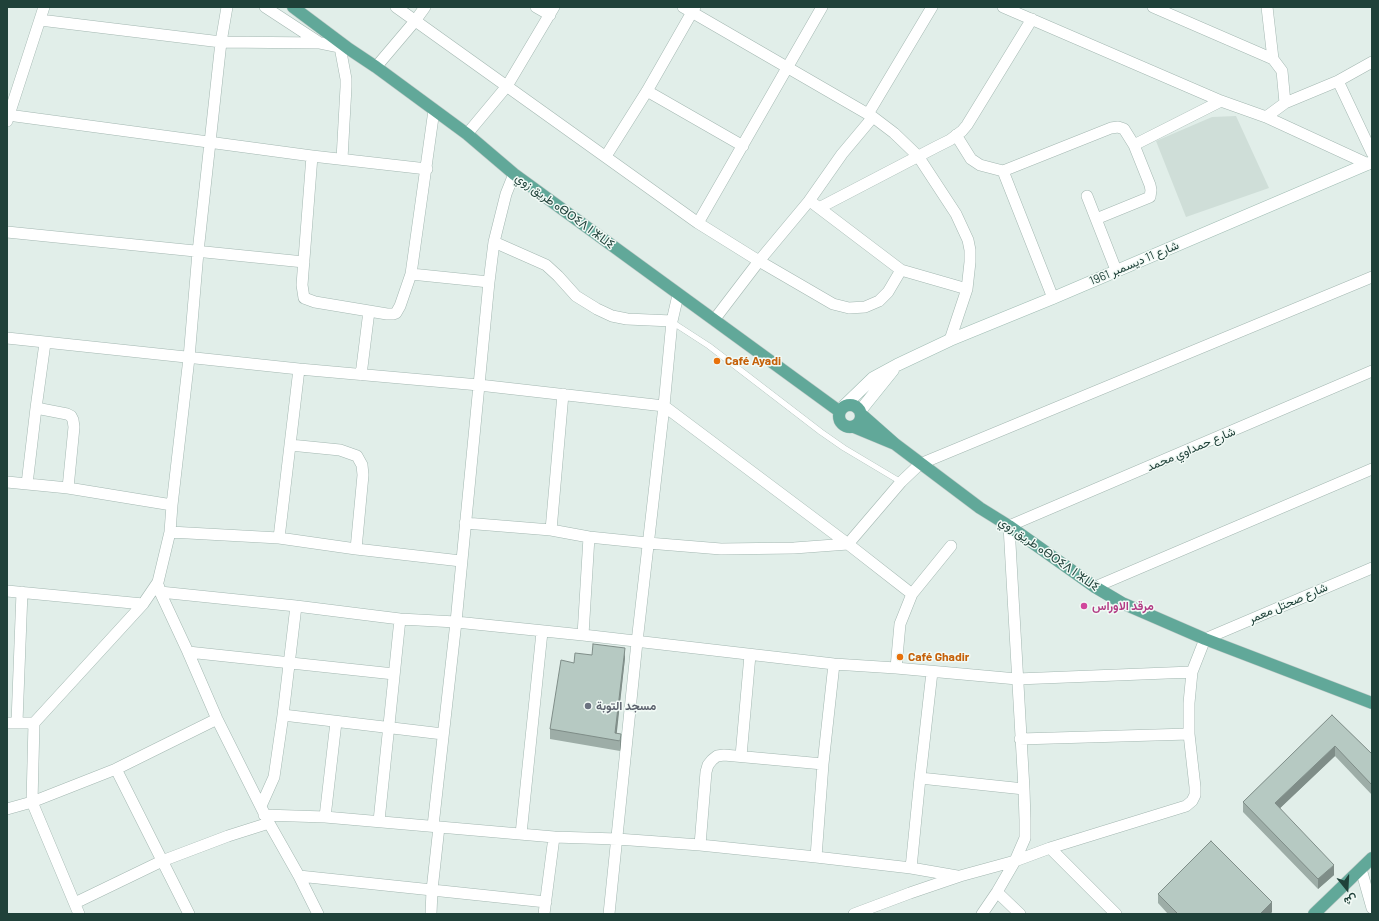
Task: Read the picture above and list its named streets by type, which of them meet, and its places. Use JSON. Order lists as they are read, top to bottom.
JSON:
{
  "streets": {
    "main road": ["طريق زوي ⴰⴱⵔⵉⴷ ⵏ ⵣⵡⵉ", "شارع 11 ديسمبر 1961"],
    "street": ["شارع حمداوي محمد", "شارع صحتل معمر"]
  },
  "crossings": [
    ["طريق زوي ⴰⴱⵔⵉⴷ ⵏ ⵣⵡⵉ", "شارع 11 ديسمبر 1961"],
    ["طريق زوي ⴰⴱⵔⵉⴷ ⵏ ⵣⵡⵉ", "شارع حمداوي محمد"],
    ["طريق زوي ⴰⴱⵔⵉⴷ ⵏ ⵣⵡⵉ", "شارع صحتل معمر"]
  ],
  "places": [
    "Café Ayadi",
    "مرقد الاوراس",
    "Café Ghadir",
    "مسجد التوبة"
  ],
  "north": "bottom"
}
